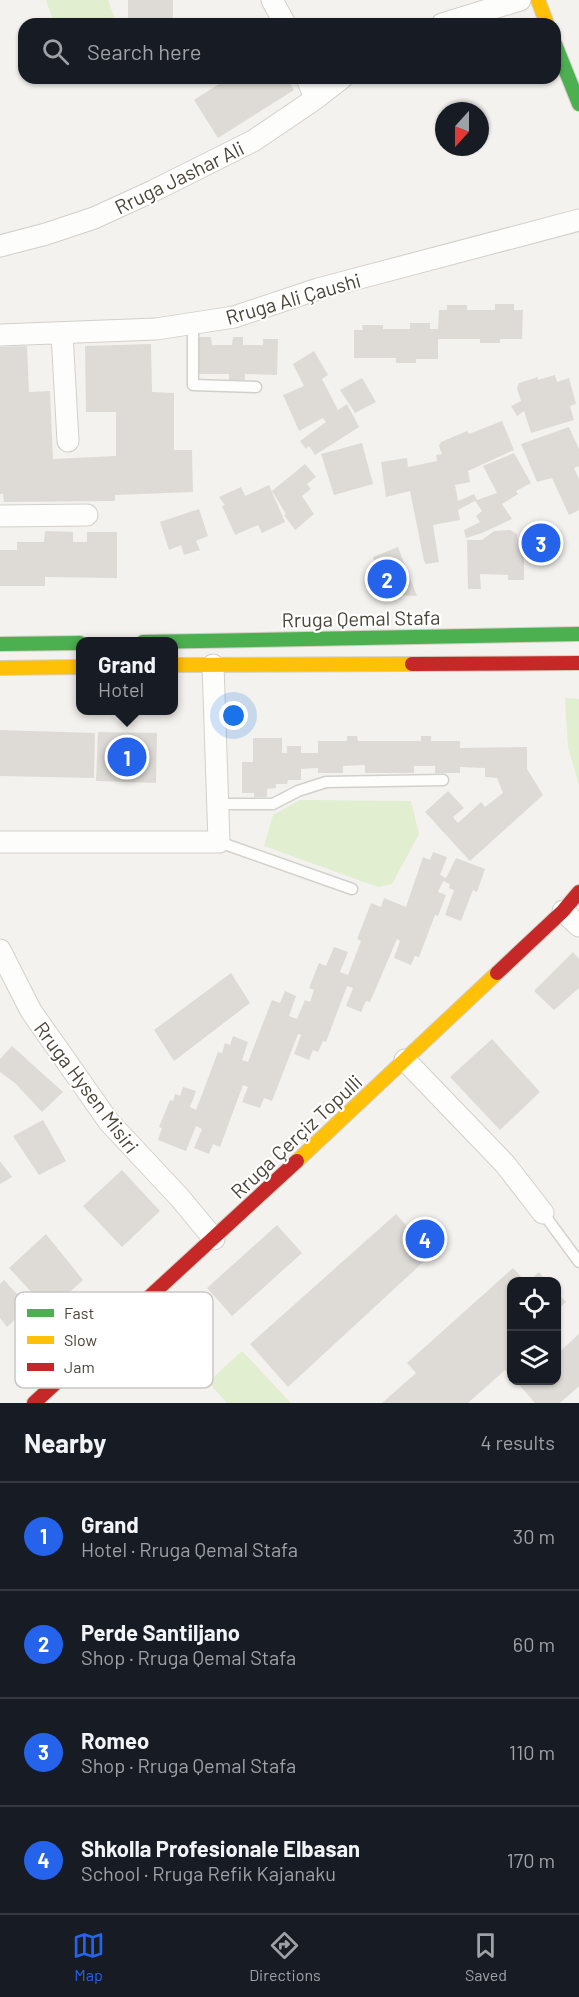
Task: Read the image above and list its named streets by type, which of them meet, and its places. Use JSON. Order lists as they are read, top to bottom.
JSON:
{
  "streets": {
    "main road": ["Rruga Qemal Stafa", "Rruga Çerçiz Topulli"],
    "street": ["Rruga Jashar Ali", "Rruga Ali Çaushi", "Rruga Hysen Misiri"]
  },
  "crossings": [
    ["Rruga Hysen Misiri", "Rruga Çerçiz Topulli"]
  ],
  "legend": ["Fast", "Slow", "Jam"],
  "north": "bottom",
  "page": {
    "search": "Search here",
    "pins": [
      "3",
      "2",
      "1",
      "4"
    ],
    "popup": ["Grand", "Hotel"],
    "heading": ["Nearby", "4 results"],
    "list": [
      {
        "mark": "1",
        "name": "Grand",
        "note": "Hotel · Rruga Qemal Stafa",
        "value": "30 m"
      },
      {
        "mark": "2",
        "name": "Perde Santiljano",
        "note": "Shop · Rruga Qemal Stafa",
        "value": "60 m"
      },
      {
        "mark": "3",
        "name": "Romeo",
        "note": "Shop · Rruga Qemal Stafa",
        "value": "110 m"
      },
      {
        "mark": "4",
        "name": "Shkolla Profesionale Elbasan",
        "note": "School · Rruga Refik Kajanaku",
        "value": "170 m"
      }
    ],
    "nav": ["Map", "Directions", "Saved"]
  }
}
